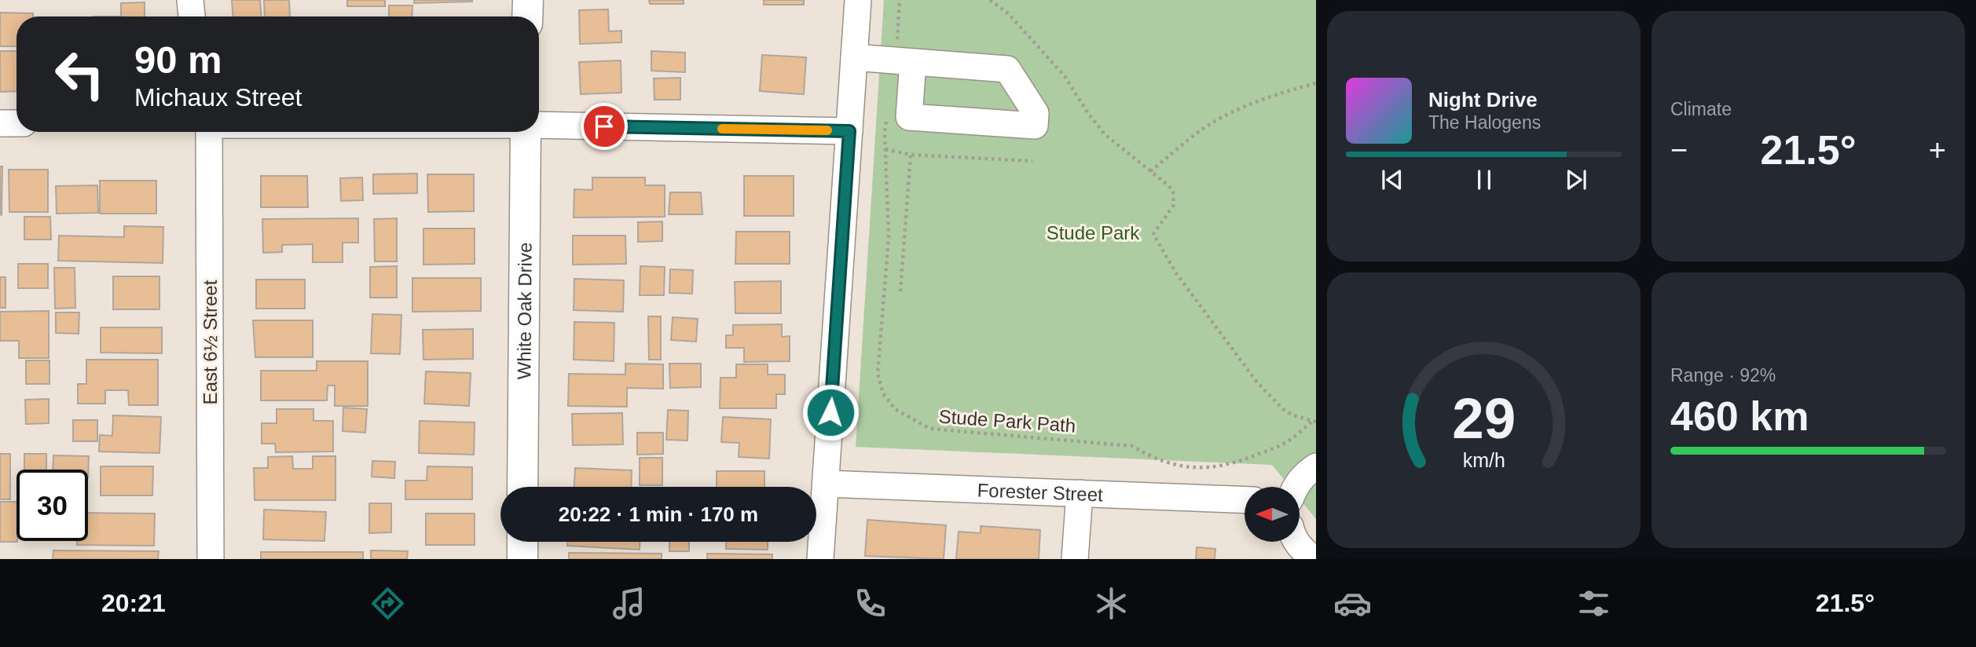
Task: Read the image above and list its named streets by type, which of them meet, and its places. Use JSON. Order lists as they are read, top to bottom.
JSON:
{
  "streets": {
    "main road": ["White Oak Drive"],
    "street": ["East 6½ Street", "Forester Street"],
    "path": ["Stude Park Path"]
  },
  "parks": ["Stude Park"],
  "north": "left",
  "page": {
    "tile": [
      "Climate",
      ["Range · 92%", "460 km"]
    ],
    "turn": ["90 m", "Michaux Street"],
    "song": ["Night Drive", "The Halogens"],
    "heat": ["−", "21.5°", "+"],
    "limit": "30",
    "trip": "20:22 · 1 min · 170 m",
    "tabs": ["20:21", "21.5°"],
    "gauge": ["29", "km/h"]
  }
}
